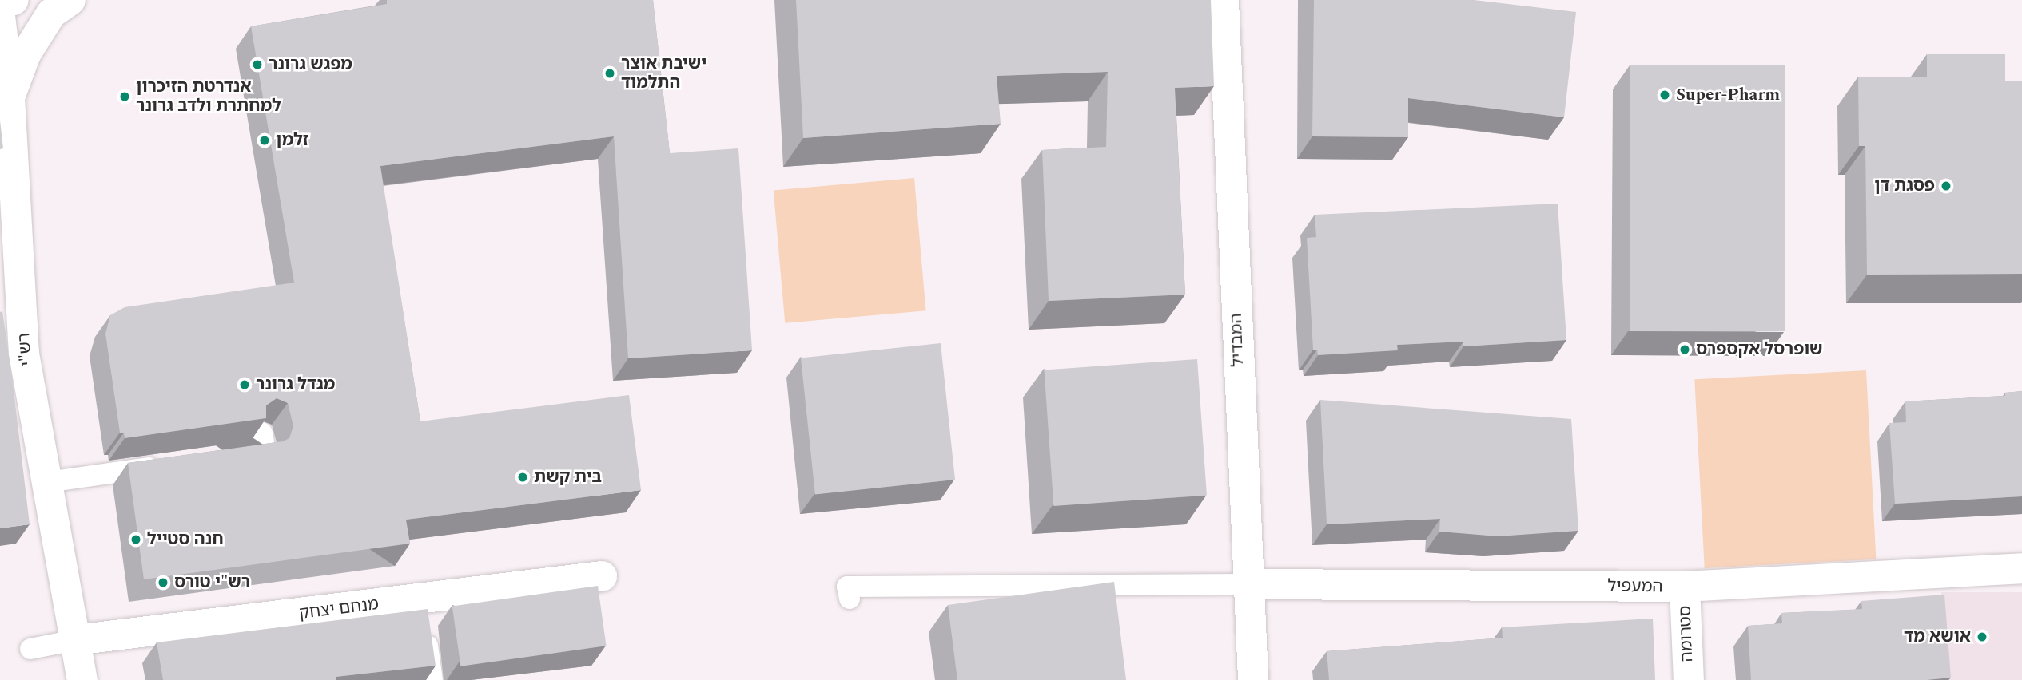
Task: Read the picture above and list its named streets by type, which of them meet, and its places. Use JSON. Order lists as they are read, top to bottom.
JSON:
{
  "streets": {
    "street": [
      "המבדיל",
      "רש\"י",
      "המעפיל",
      "מנחם יצחק",
      "סטרומה"
    ]
  },
  "crossings": [
    ["המבדיל", "המעפיל"],
    ["רש\"י", "מנחם יצחק"],
    ["המעפיל", "סטרומה"]
  ],
  "places": [
    "מפגש גרונר",
    "ישיבת אוצר התלמוד",
    "Super-Pharm",
    "אנדרטת הזיכרון למחתרת ולדב גרונר",
    "זלמן",
    "פסגת דן",
    "שופרסל אקספרס",
    "מגדל גרונר",
    "בית קשת",
    "חנה סטייל",
    "רש\"י טורס",
    "אושא מד"
  ]
}
